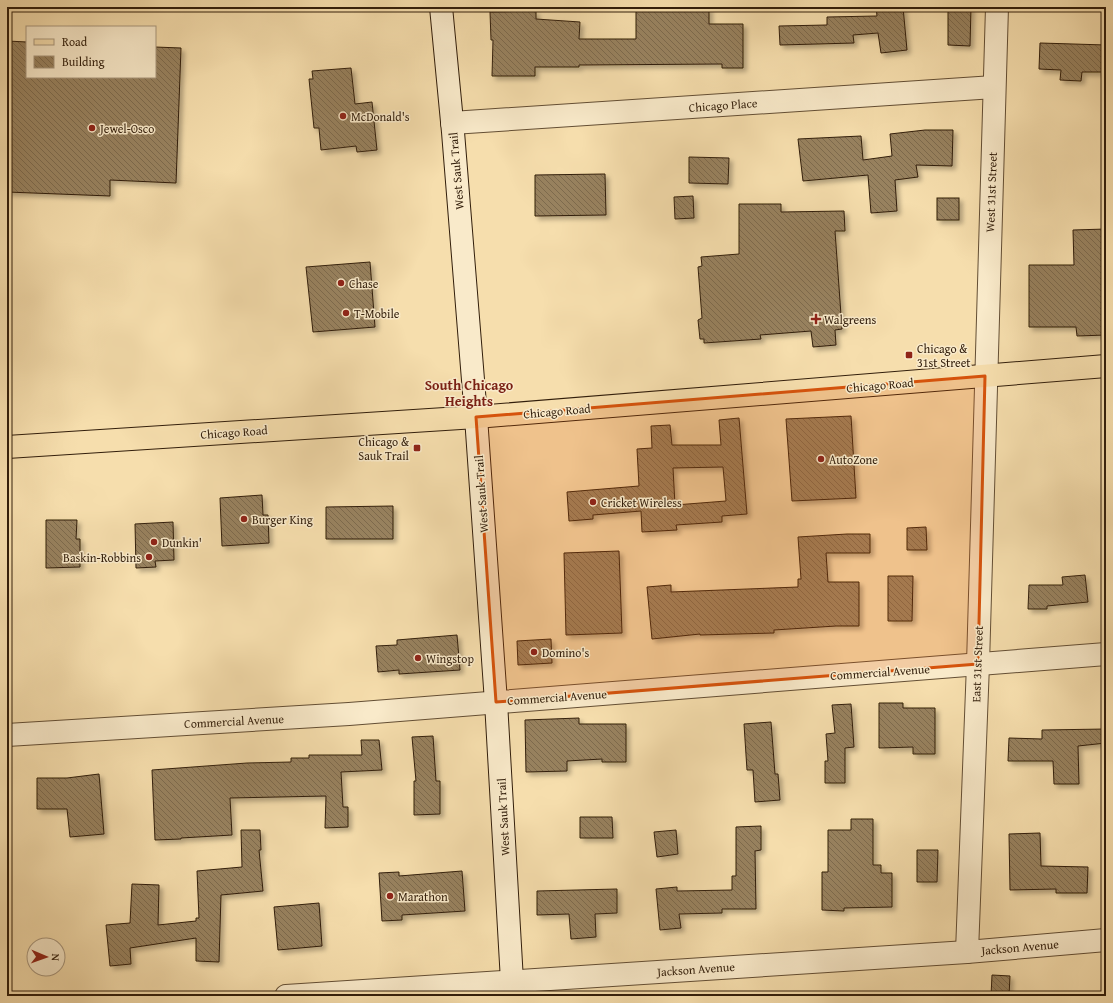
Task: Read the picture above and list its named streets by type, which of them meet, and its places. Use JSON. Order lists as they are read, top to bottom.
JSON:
{
  "streets": {
    "main road": ["Chicago Road"],
    "street": [
      "Chicago Place",
      "West Sauk Trail",
      "West 31st Street",
      "East 31st Street",
      "Commercial Avenue",
      "Jackson Avenue"
    ]
  },
  "crossings": [
    ["Chicago Place", "West Sauk Trail"],
    ["Chicago Place", "West 31st Street"],
    ["West Sauk Trail", "Chicago Road"],
    ["West Sauk Trail", "Commercial Avenue"],
    ["West Sauk Trail", "Jackson Avenue"],
    ["West 31st Street", "Chicago Road"],
    ["West 31st Street", "East 31st Street"],
    ["Chicago Road", "East 31st Street"],
    ["East 31st Street", "Commercial Avenue"],
    ["East 31st Street", "Jackson Avenue"]
  ],
  "districts": ["South Chicago Heights"],
  "places": {
    "other": [
      "McDonald's",
      "Jewel-Osco",
      "Chase",
      "T-Mobile",
      "AutoZone",
      "Cricket Wireless",
      "Burger King",
      "Dunkin'",
      "Baskin-Robbins",
      "Domino's",
      "Wingstop",
      "Marathon"
    ],
    "health": ["Walgreens"],
    "transit": ["Chicago & 31st Street", "Chicago & Sauk Trail"]
  },
  "legend": ["Road", "Building"],
  "north": "right"
}
